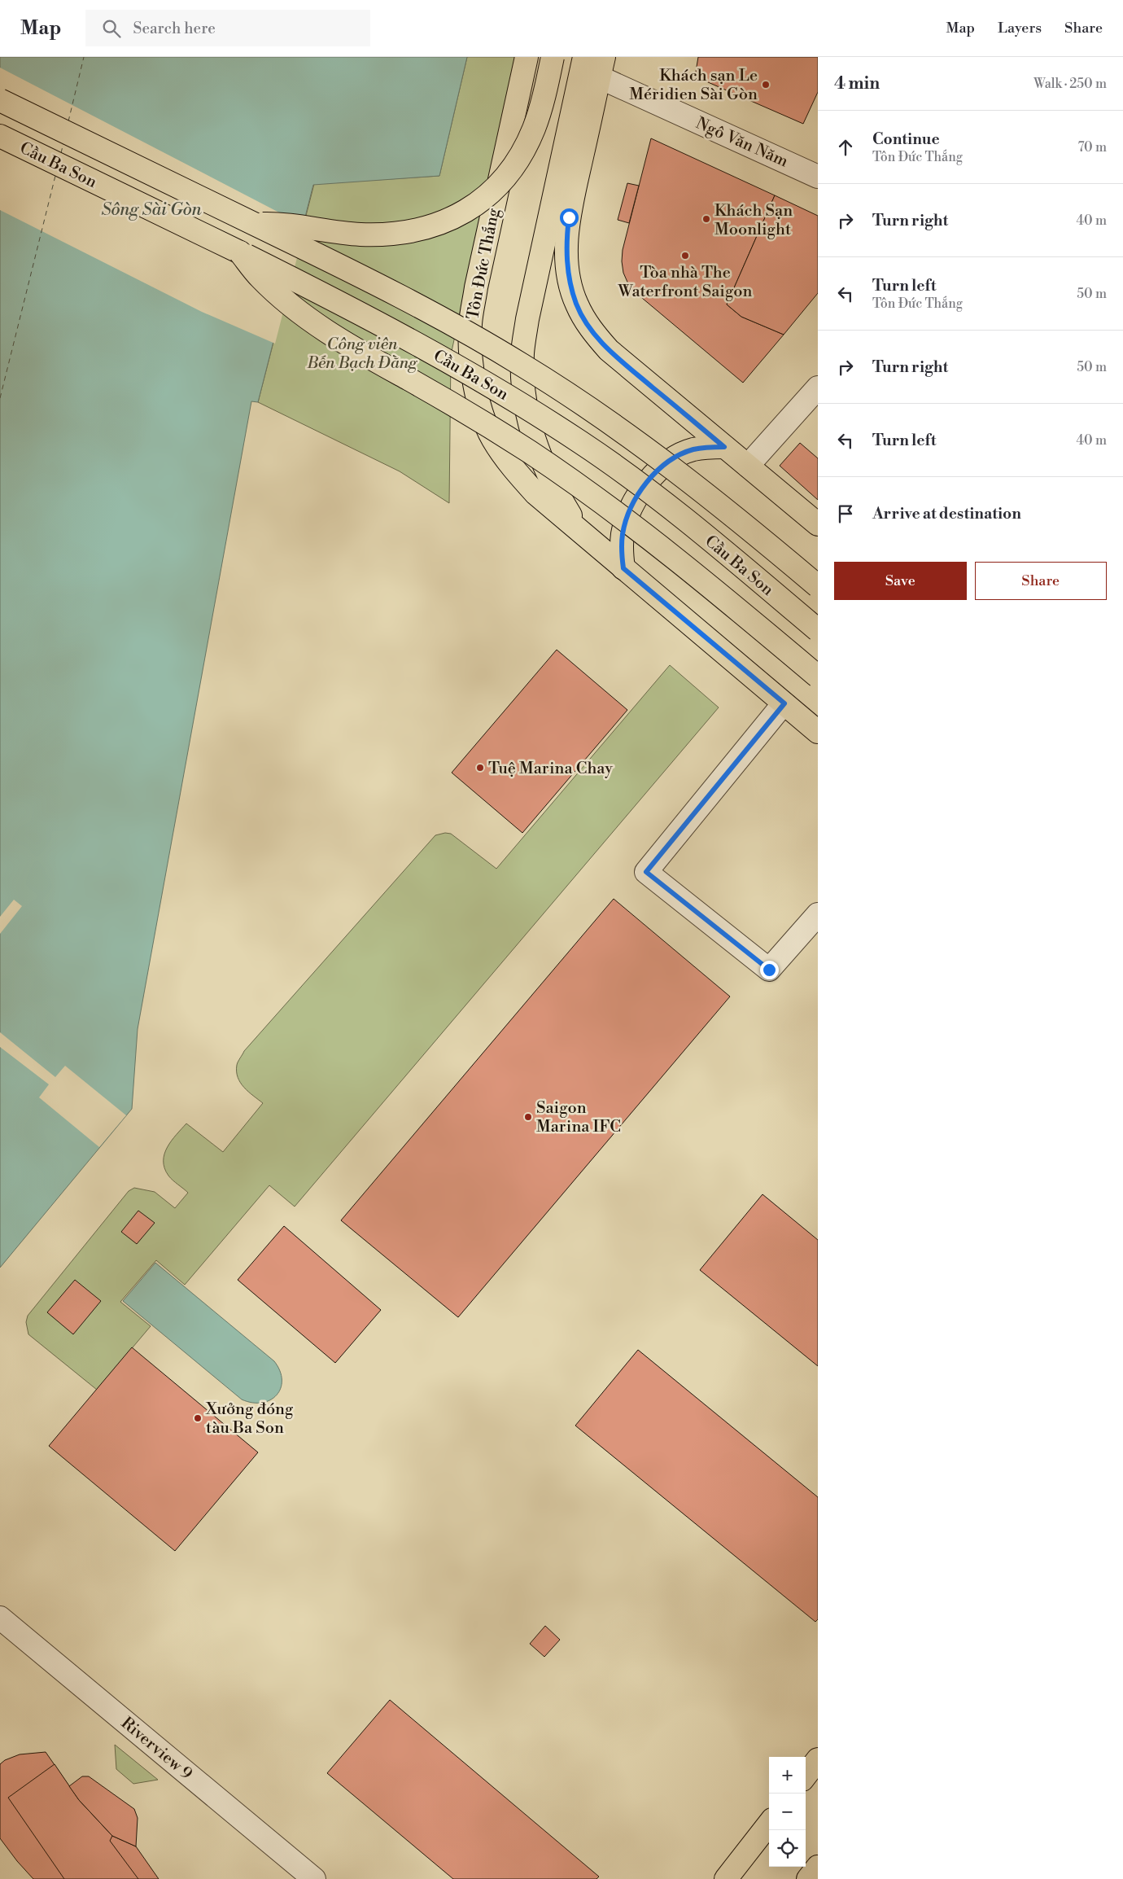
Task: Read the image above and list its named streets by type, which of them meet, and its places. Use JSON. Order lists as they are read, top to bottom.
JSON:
{
  "streets": {
    "main road": ["Cầu Ba Son", "Tôn Đức Thắng"],
    "street": ["Ngô Văn Năm", "Riverview 9"]
  },
  "water": ["Sông Sài Gòn"],
  "parks": ["Công viên Bến Bạch Đằng"],
  "places": [
    "Khách sạn Le Méridien Sài Gòn",
    "Khách Sạn Moonlight",
    "Tòa nhà The Waterfront Saigon",
    "Tuệ Marina Chay",
    "Saigon Marina IFC",
    "Xưởng đóng tàu Ba Son"
  ],
  "page": {
    "header": "Map",
    "search": "Search here",
    "nav": ["Map", "Layers", "Share"],
    "heading": ["4 min", "Walk · 250 m"],
    "list": [
      ["Continue", "Tôn Đức Thắng", "70 m"],
      ["Turn right", "40 m"],
      ["Turn left", "Tôn Đức Thắng", "50 m"],
      ["Turn right", "50 m"],
      ["Turn left", "40 m"],
      "Arrive at destination"
    ],
    "buttons": ["Save", "Share"],
    "map_buttons": ["+", "−"]
  }
}
